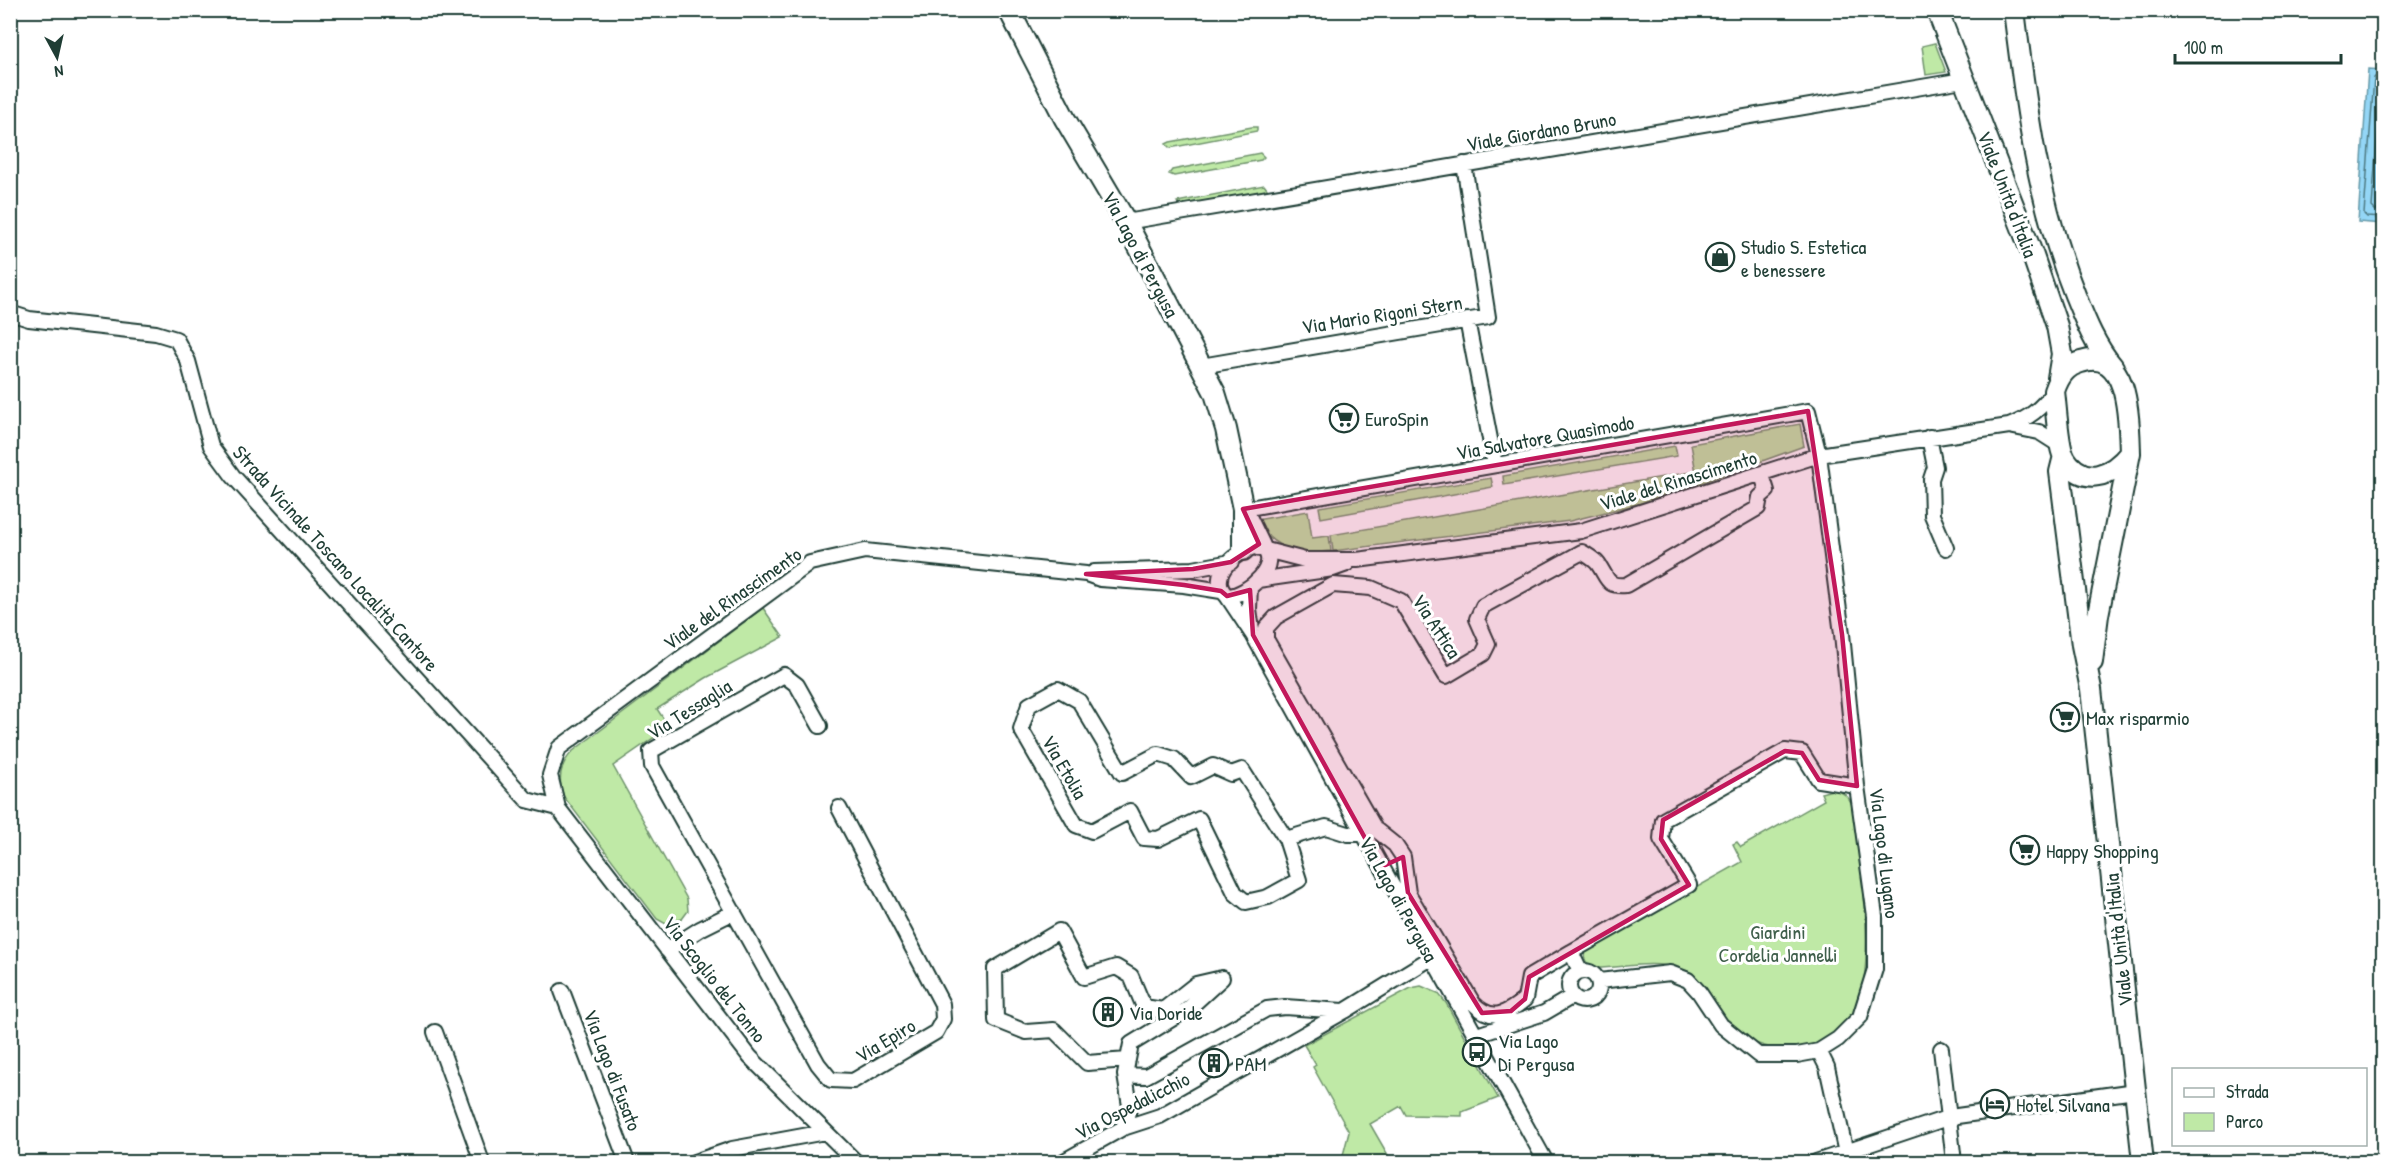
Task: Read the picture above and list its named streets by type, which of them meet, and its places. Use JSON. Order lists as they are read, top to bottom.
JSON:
{
  "streets": {
    "main road": ["Viale Unità d'Italia", "Via Lago di Pergusa"],
    "street": [
      "Viale Giordano Bruno",
      "Via Mario Rigoni Stern",
      "Via Salvatore Quasìmodo",
      "Viale del Rinascimento",
      "Strada Vicinale Toscano Località Cantore",
      "Via Attica",
      "Via Tessaglia",
      "Via Etolia",
      "Via Lago di Lugano",
      "Via Scoglio del Tonno",
      "Via Epiro",
      "Via Lago di Fusato",
      "Via Ospedalicchio"
    ]
  },
  "crossings": [
    ["Viale Giordano Bruno", "Viale Unità d'Italia"],
    ["Viale Giordano Bruno", "Via Lago di Pergusa"],
    ["Viale Giordano Bruno", "Via Mario Rigoni Stern"],
    ["Viale Unità d'Italia", "Viale del Rinascimento"],
    ["Via Lago di Pergusa", "Via Mario Rigoni Stern"],
    ["Via Lago di Pergusa", "Via Salvatore Quasìmodo"],
    ["Via Lago di Pergusa", "Viale del Rinascimento"],
    ["Via Lago di Pergusa", "Via Ospedalicchio"],
    ["Viale del Rinascimento", "Strada Vicinale Toscano Località Cantore"],
    ["Viale del Rinascimento", "Via Attica"],
    ["Viale del Rinascimento", "Via Lago di Lugano"],
    ["Viale del Rinascimento", "Via Scoglio del Tonno"],
    ["Strada Vicinale Toscano Località Cantore", "Via Scoglio del Tonno"],
    ["Via Tessaglia", "Via Epiro"]
  ],
  "parks": ["Giardini Cordelia Jannelli"],
  "places": {
    "shop": ["Studio S. Estetica e benessere"],
    "supermarket": ["EuroSpin", "Max risparmio", "Happy Shopping"],
    "building": ["Via Doride", "PAM"],
    "bus stop": ["Via Lago Di Pergusa"],
    "hotel": ["Hotel Silvana"]
  },
  "legend": ["Strada", "Parco"],
  "scale_bar": "100 m",
  "north": "bottom"
}
